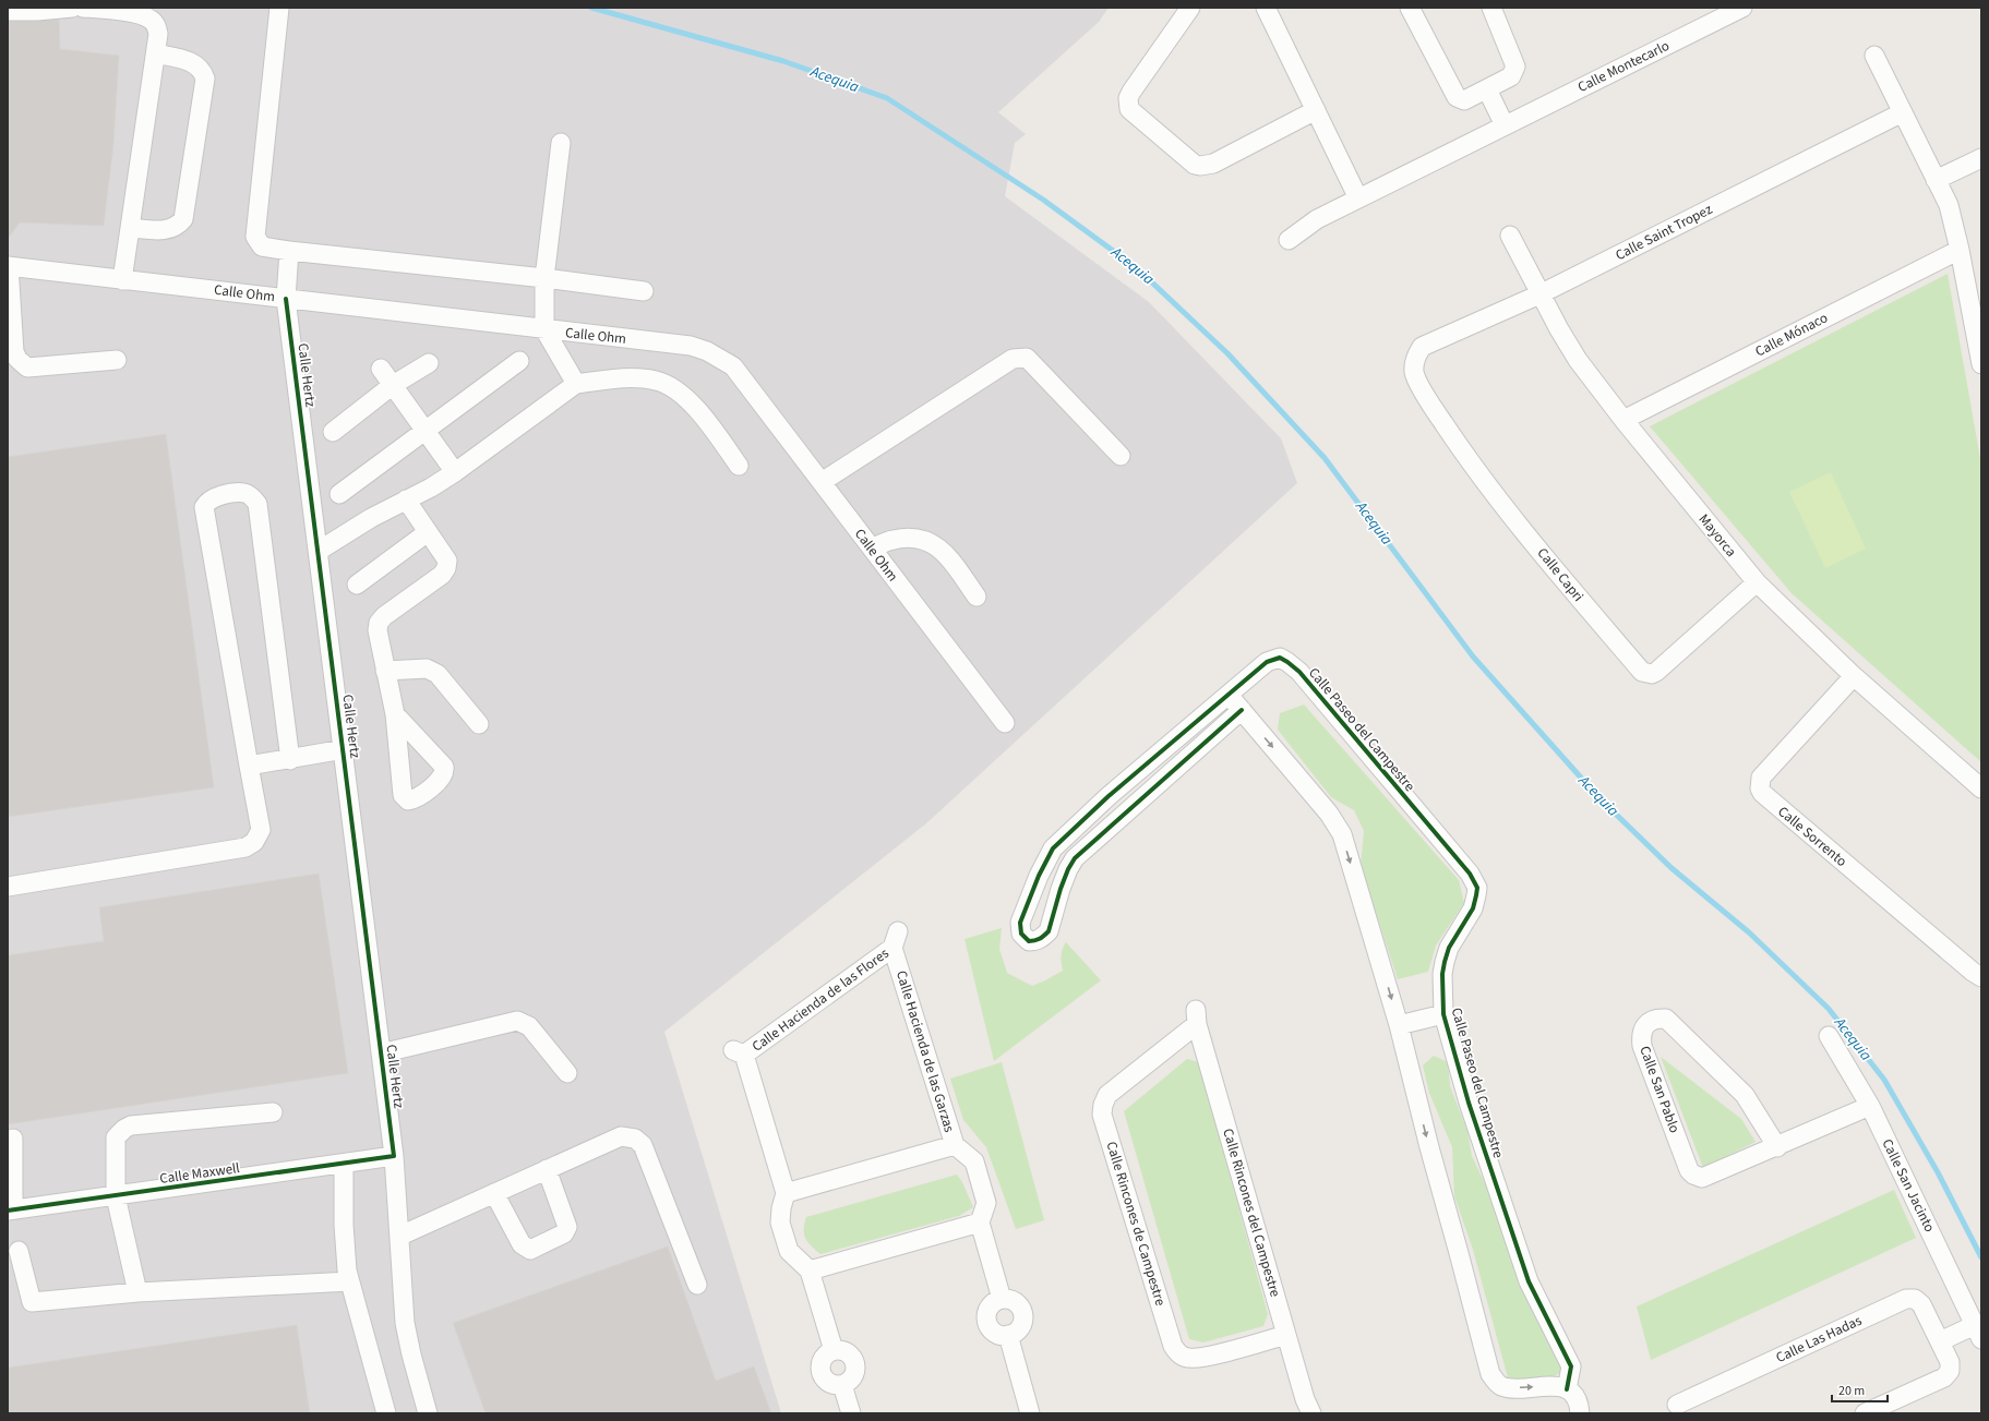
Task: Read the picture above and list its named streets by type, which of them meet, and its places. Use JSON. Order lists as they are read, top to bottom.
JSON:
{
  "streets": {
    "street": [
      "Calle Montecarlo",
      "Calle Saint Tropez",
      "Calle Ohm",
      "Calle Mónaco",
      "Calle Hertz",
      "Mayorca",
      "Calle Capri",
      "Calle Paseo del Campestre",
      "Calle Sorrento",
      "Calle Hacienda de las Flores",
      "Calle Hacienda de las Garzas",
      "Calle San Pablo",
      "Calle Maxwell",
      "Calle San Jacinto",
      "Calle Rincones del Campestre",
      "Calle Rincones de Campestre",
      "Calle Las Hadas"
    ]
  },
  "crossings": [
    ["Calle Saint Tropez", "Mayorca"],
    ["Calle Saint Tropez", "Calle Capri"],
    ["Calle Ohm", "Calle Hertz"],
    ["Calle Mónaco", "Mayorca"],
    ["Calle Hertz", "Calle Maxwell"],
    ["Mayorca", "Calle Capri"],
    ["Mayorca", "Calle Sorrento"],
    ["Calle Hacienda de las Flores", "Calle Hacienda de las Garzas"],
    ["Calle San Pablo", "Calle San Jacinto"],
    ["Calle Rincones del Campestre", "Calle Rincones de Campestre"]
  ],
  "water": ["Acequia"],
  "scale_bar": "20 m"
}
